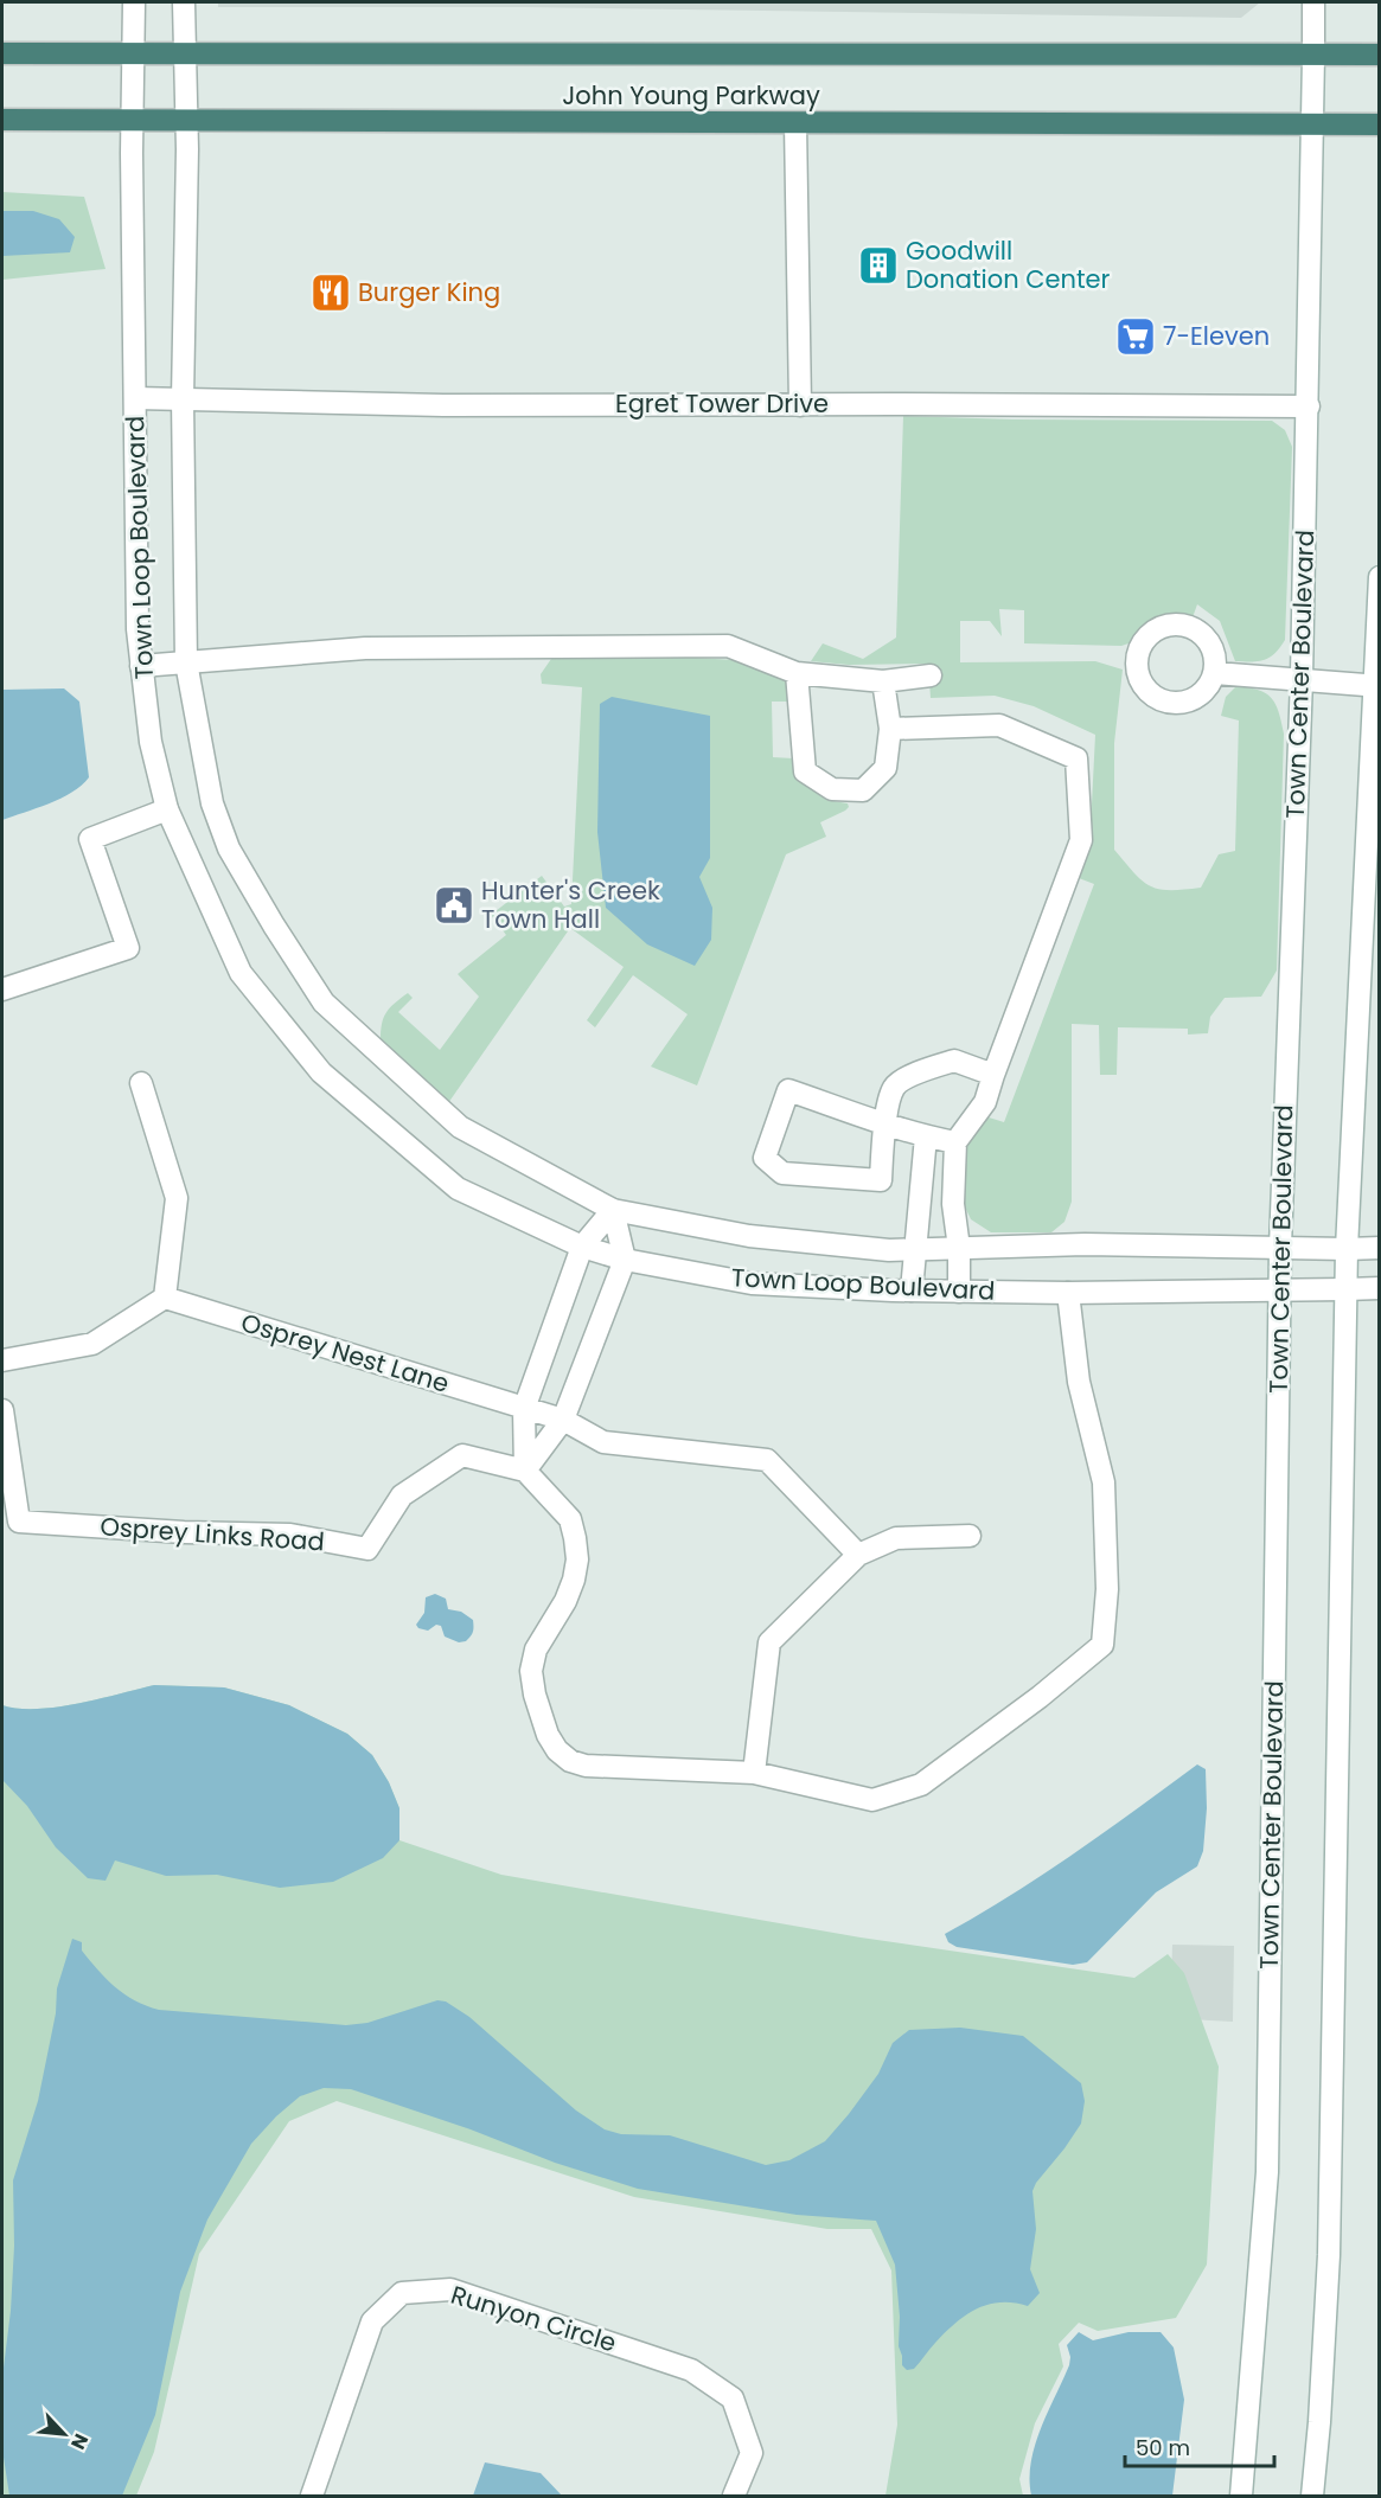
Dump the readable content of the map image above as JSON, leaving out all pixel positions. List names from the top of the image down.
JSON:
{
  "streets": {
    "highway": ["John Young Parkway"],
    "street": [
      "Egret Tower Drive",
      "Town Loop Boulevard",
      "Town Center Boulevard",
      "Osprey Nest Lane",
      "Osprey Links Road",
      "Runyon Circle"
    ]
  },
  "crossings": [
    ["John Young Parkway", "Town Loop Boulevard"],
    ["John Young Parkway", "Town Center Boulevard"],
    ["Egret Tower Drive", "Town Loop Boulevard"],
    ["Egret Tower Drive", "Town Center Boulevard"],
    ["Town Loop Boulevard", "Town Center Boulevard"]
  ],
  "places": {
    "building": ["Goodwill Donation Center"],
    "restaurant": ["Burger King"],
    "supermarket": ["7-Eleven"],
    "public building": ["Hunter's Creek Town Hall"]
  },
  "scale_bar": "50 m",
  "north": "bottom right"
}
